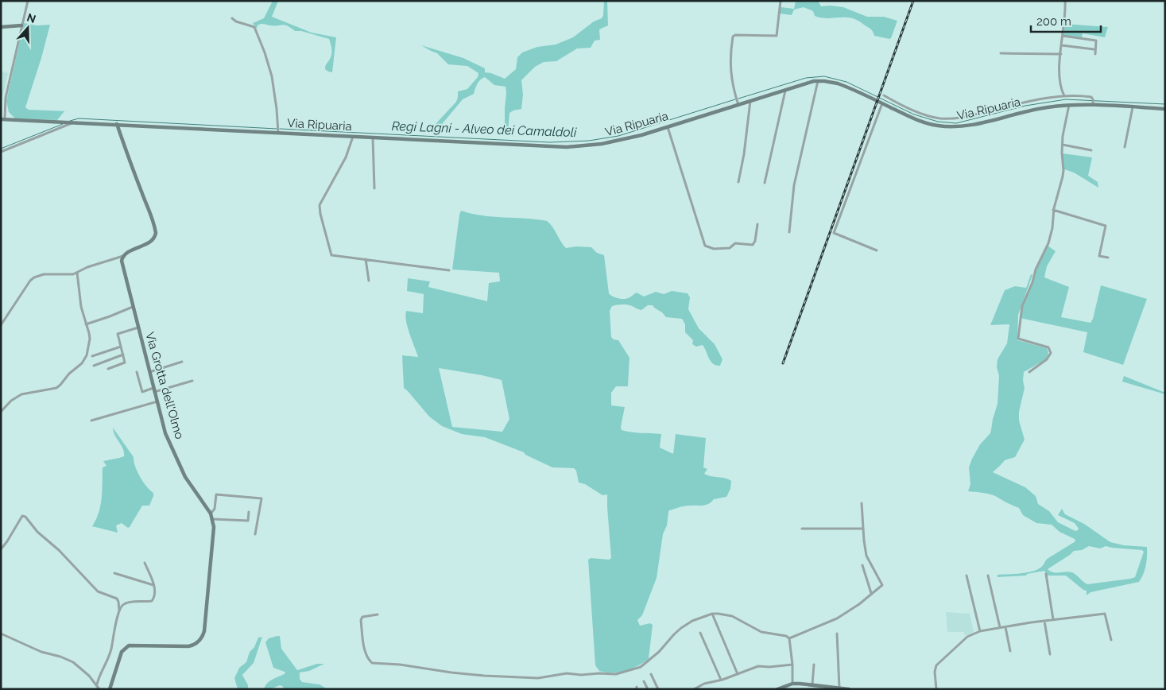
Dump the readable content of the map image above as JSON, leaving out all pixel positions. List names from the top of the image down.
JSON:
{
  "streets": {
    "street": ["Via Ripuaria", "Via Grotta dell'Olmo"]
  },
  "water": ["Regi Lagni - Alveo dei Camaldoli"],
  "scale_bar": "200 m",
  "north": "top"
}
